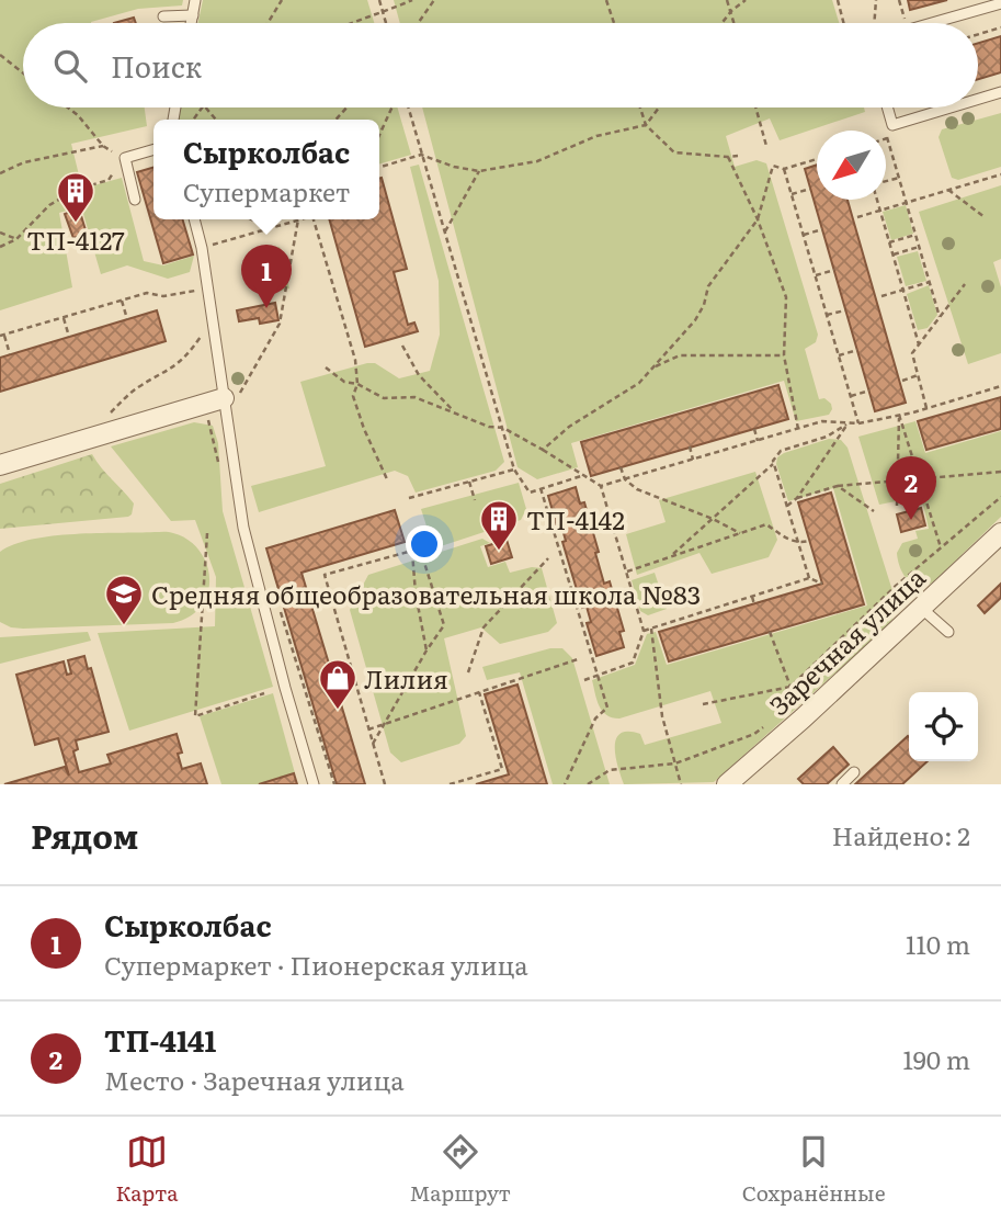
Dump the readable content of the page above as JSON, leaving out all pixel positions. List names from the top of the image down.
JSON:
{
  "streets": {
    "street": ["Заречная улица"]
  },
  "places": {
    "building": ["ТП-4127", "ТП-4142"],
    "school or university": ["Средняя общеобразовательная школа №83"],
    "shop": ["Лилия"]
  },
  "north": "bottom left",
  "page": {
    "search": "Поиск",
    "popup": ["Сырколбас", "Супермаркет"],
    "pins": ["1", "2"],
    "heading": ["Рядом", "Найдено: 2"],
    "list": [
      {
        "mark": "1",
        "name": "Сырколбас",
        "note": "Супермаркет · Пионерская улица",
        "value": "110 m"
      },
      {
        "mark": "2",
        "name": "ТП-4141",
        "note": "Место · Заречная улица",
        "value": "190 m"
      }
    ],
    "nav": ["Карта", "Маршрут", "Сохранённые"]
  }
}
